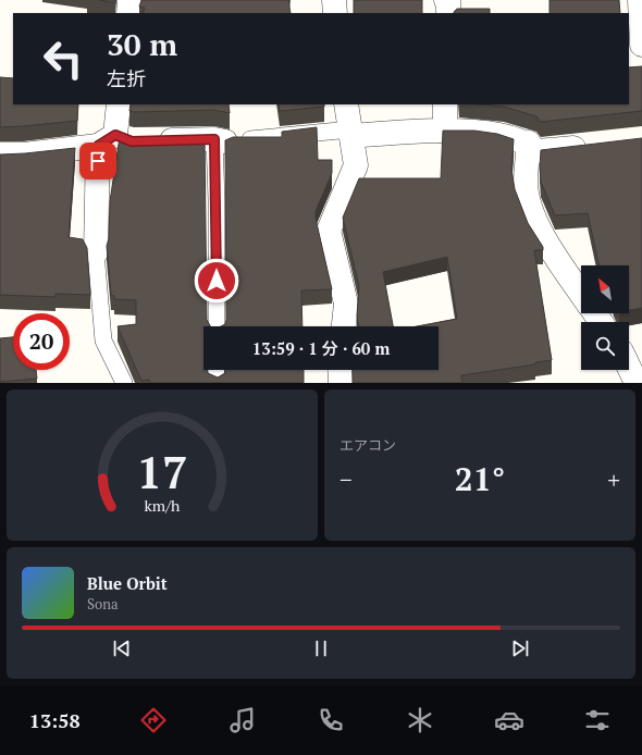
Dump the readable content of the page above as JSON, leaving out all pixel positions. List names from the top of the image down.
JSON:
{
  "north": "top left",
  "page": {
    "turn": ["30 m", "左折"],
    "limit": "20",
    "trip": "13:59 · 1 分 · 60 m",
    "tile": "エアコン",
    "heat": ["−", "21°", "+"],
    "song": ["Blue Orbit", "Sona"],
    "tabs": "13:58",
    "gauge": ["17", "km/h"]
  }
}
